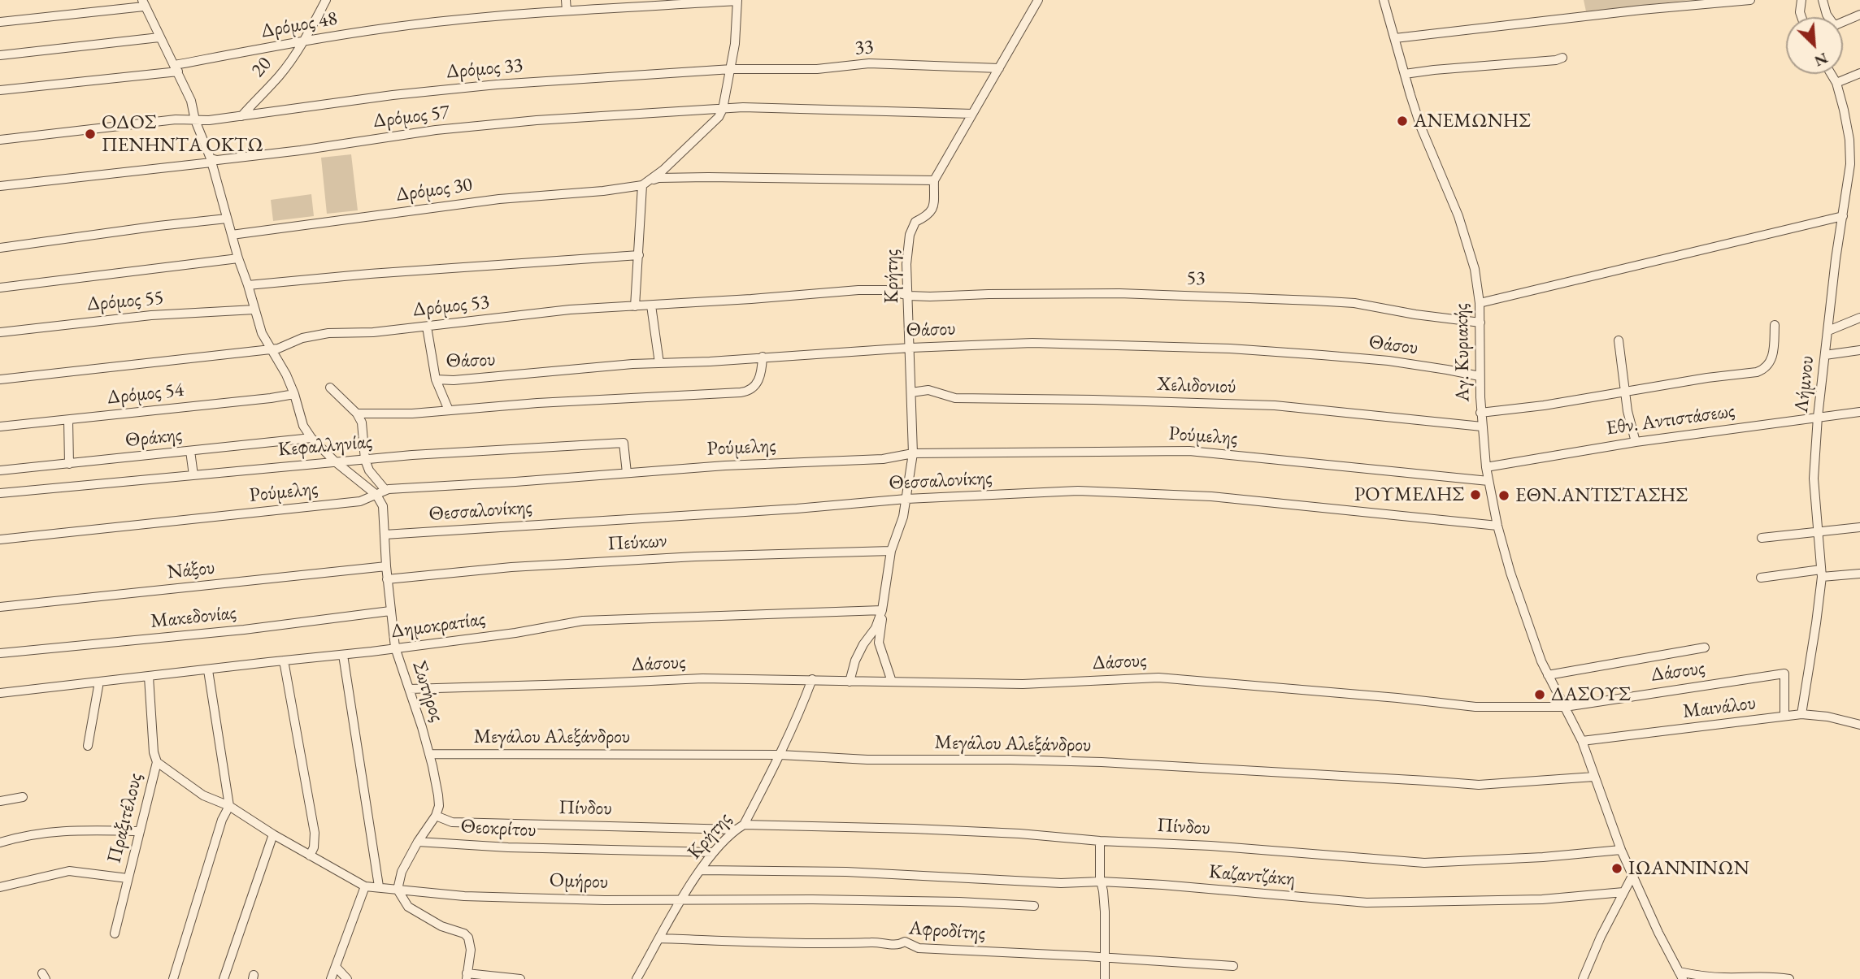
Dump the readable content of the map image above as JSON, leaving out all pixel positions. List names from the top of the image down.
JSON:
{
  "streets": {
    "street": [
      "Δρόμος 48",
      "33",
      "20",
      "Δρόμος 33",
      "Δρόμος 57",
      "Δρόμος 30",
      "Κρήτης",
      "53",
      "Δρόμος 55",
      "Δρόμος 53",
      "Θάσου",
      "Αγ. Κυριακής",
      "Λήμνου",
      "Χελιδονιού",
      "Δρόμος 54",
      "Εθν. Αντιστάσεως",
      "Ρούμελης",
      "Θράκης",
      "Κεφαλληνίας",
      "Θεσσαλονίκης",
      "Πεύκων",
      "Νάξου",
      "Μακεδονίας",
      "Δημοκρατίας",
      "Δάσους",
      "Σωτήρος",
      "Μαινάλου",
      "Μεγάλου Αλεξάνδρου",
      "Πίνδου",
      "Πραξιτέλους",
      "Θεοκρίτου",
      "Καζαντζάκη",
      "Ομήρου",
      "Αφροδίτης"
    ]
  },
  "crossings": [
    ["Δρόμος 48", "20"],
    ["33", "Δρόμος 33"],
    ["33", "Κρήτης"],
    ["20", "Δρόμος 33"],
    ["Δρόμος 57", "Κρήτης"],
    ["Δρόμος 30", "Κρήτης"],
    ["Κρήτης", "53"],
    ["Κρήτης", "Δρόμος 53"],
    ["Κρήτης", "Θάσου"],
    ["Κρήτης", "Χελιδονιού"],
    ["Κρήτης", "Ρούμελης"],
    ["Κρήτης", "Θεσσαλονίκης"],
    ["Κρήτης", "Πεύκων"],
    ["Κρήτης", "Δημοκρατίας"],
    ["Κρήτης", "Δάσους"],
    ["Κρήτης", "Μεγάλου Αλεξάνδρου"],
    ["Κρήτης", "Πίνδου"],
    ["Κρήτης", "Θεοκρίτου"],
    ["Κρήτης", "Καζαντζάκη"],
    ["Κρήτης", "Ομήρου"],
    ["Κρήτης", "Αφροδίτης"],
    ["53", "Δρόμος 53"],
    ["53", "Αγ. Κυριακής"],
    ["Δρόμος 53", "Θάσου"],
    ["Θάσου", "Αγ. Κυριακής"],
    ["Αγ. Κυριακής", "Χελιδονιού"],
    ["Αγ. Κυριακής", "Εθν. Αντιστάσεως"],
    ["Αγ. Κυριακής", "Ρούμελης"],
    ["Αγ. Κυριακής", "Θεσσαλονίκης"],
    ["Αγ. Κυριακής", "Δάσους"],
    ["Αγ. Κυριακής", "Μαινάλου"],
    ["Αγ. Κυριακής", "Μεγάλου Αλεξάνδρου"],
    ["Αγ. Κυριακής", "Πίνδου"],
    ["Λήμνου", "Εθν. Αντιστάσεως"],
    ["Λήμνου", "Μαινάλου"],
    ["Ρούμελης", "Κεφαλληνίας"],
    ["Ρούμελης", "Σωτήρος"],
    ["Θεσσαλονίκης", "Σωτήρος"],
    ["Πεύκων", "Σωτήρος"],
    ["Νάξου", "Σωτήρος"],
    ["Μακεδονίας", "Σωτήρος"],
    ["Δημοκρατίας", "Σωτήρος"],
    ["Δημοκρατίας", "Πραξιτέλους"],
    ["Δάσους", "Σωτήρος"],
    ["Δάσους", "Μαινάλου"],
    ["Σωτήρος", "Μεγάλου Αλεξάνδρου"],
    ["Σωτήρος", "Πίνδου"],
    ["Πραξιτέλους", "Ομήρου"]
  ],
  "places": [
    "ΑΝΕΜΩΝΗΣ",
    "ΟΔΟΣ ΠΕΝΗΝΤΑ ΟΚΤΩ",
    "ΡΟΥΜΕΛΗΣ",
    "ΕΘΝ.ΑΝΤΙΣΤΑΣΗΣ",
    "ΔΑΣΟΥΣ",
    "ΙΩΑΝΝΙΝΩΝ"
  ],
  "north": "bottom right"
}
